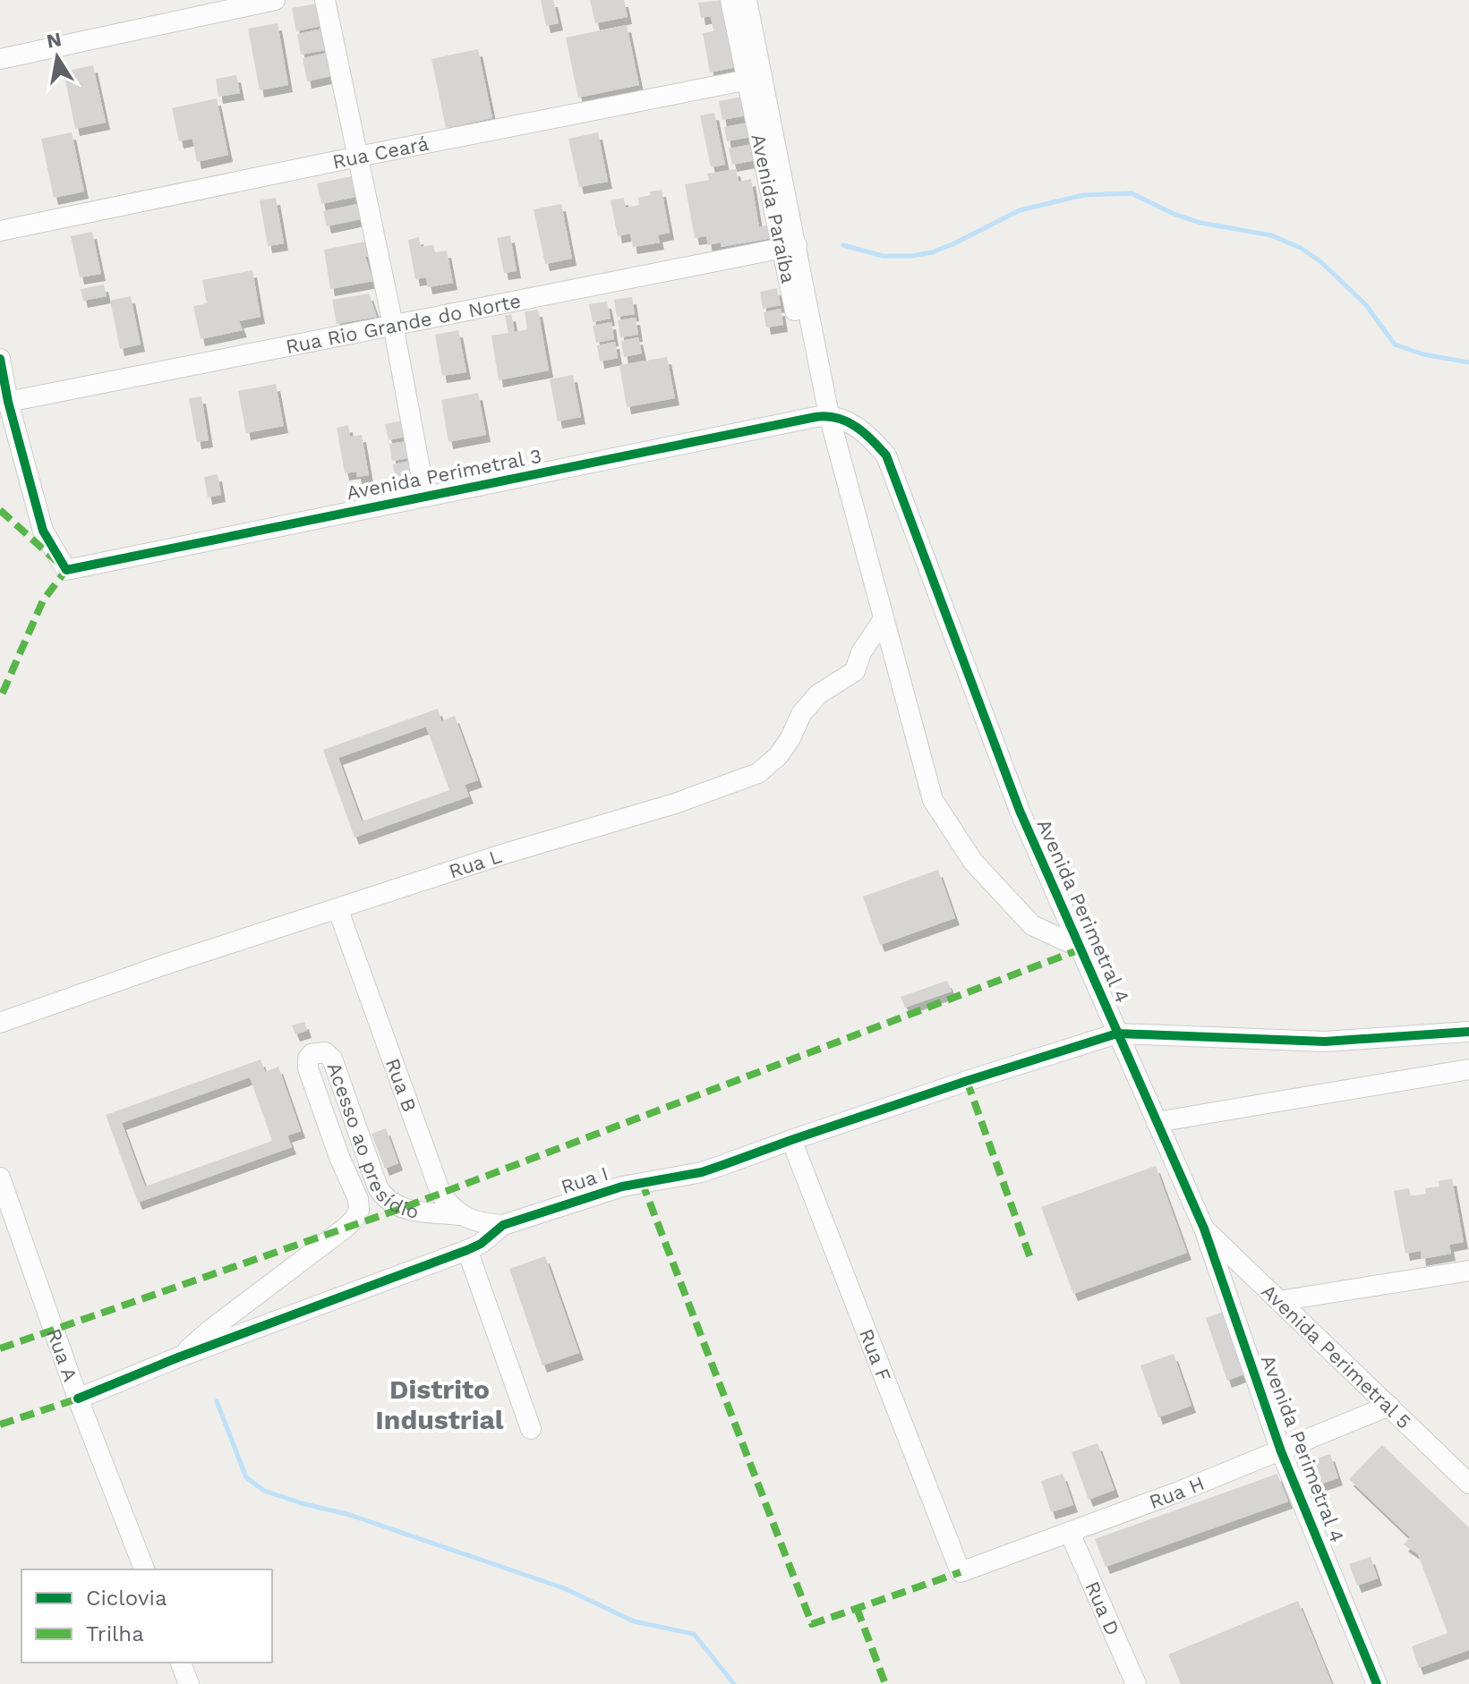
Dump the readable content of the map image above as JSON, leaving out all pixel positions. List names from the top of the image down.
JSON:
{
  "streets": {
    "street": [
      "Rua Ceará",
      "Avenida Paraíba",
      "Rua Rio Grande do Norte",
      "Avenida Perimetral 3",
      "Rua L",
      "Avenida Perimetral 4",
      "Rua B",
      "Acesso ao presídio",
      "Rua I",
      "Rua A",
      "Rua F",
      "Avenida Perimetral 5",
      "Rua H",
      "Rua D"
    ]
  },
  "crossings": [
    ["Rua Ceará", "Avenida Paraíba"],
    ["Avenida Paraíba", "Rua Rio Grande do Norte"],
    ["Avenida Paraíba", "Avenida Perimetral 3"],
    ["Avenida Paraíba", "Rua L"],
    ["Avenida Paraíba", "Avenida Perimetral 4"],
    ["Rua Rio Grande do Norte", "Avenida Perimetral 3"],
    ["Avenida Perimetral 3", "Avenida Perimetral 4"],
    ["Rua L", "Rua B"],
    ["Avenida Perimetral 4", "Rua I"],
    ["Avenida Perimetral 4", "Avenida Perimetral 5"],
    ["Avenida Perimetral 4", "Rua H"],
    ["Rua B", "Acesso ao presídio"],
    ["Acesso ao presídio", "Rua I"],
    ["Rua I", "Rua A"],
    ["Rua I", "Rua F"],
    ["Rua F", "Rua H"],
    ["Avenida Perimetral 5", "Rua H"],
    ["Rua H", "Rua D"]
  ],
  "districts": ["Distrito Industrial"],
  "legend": ["Ciclovia", "Trilha"],
  "north": "top"
}
